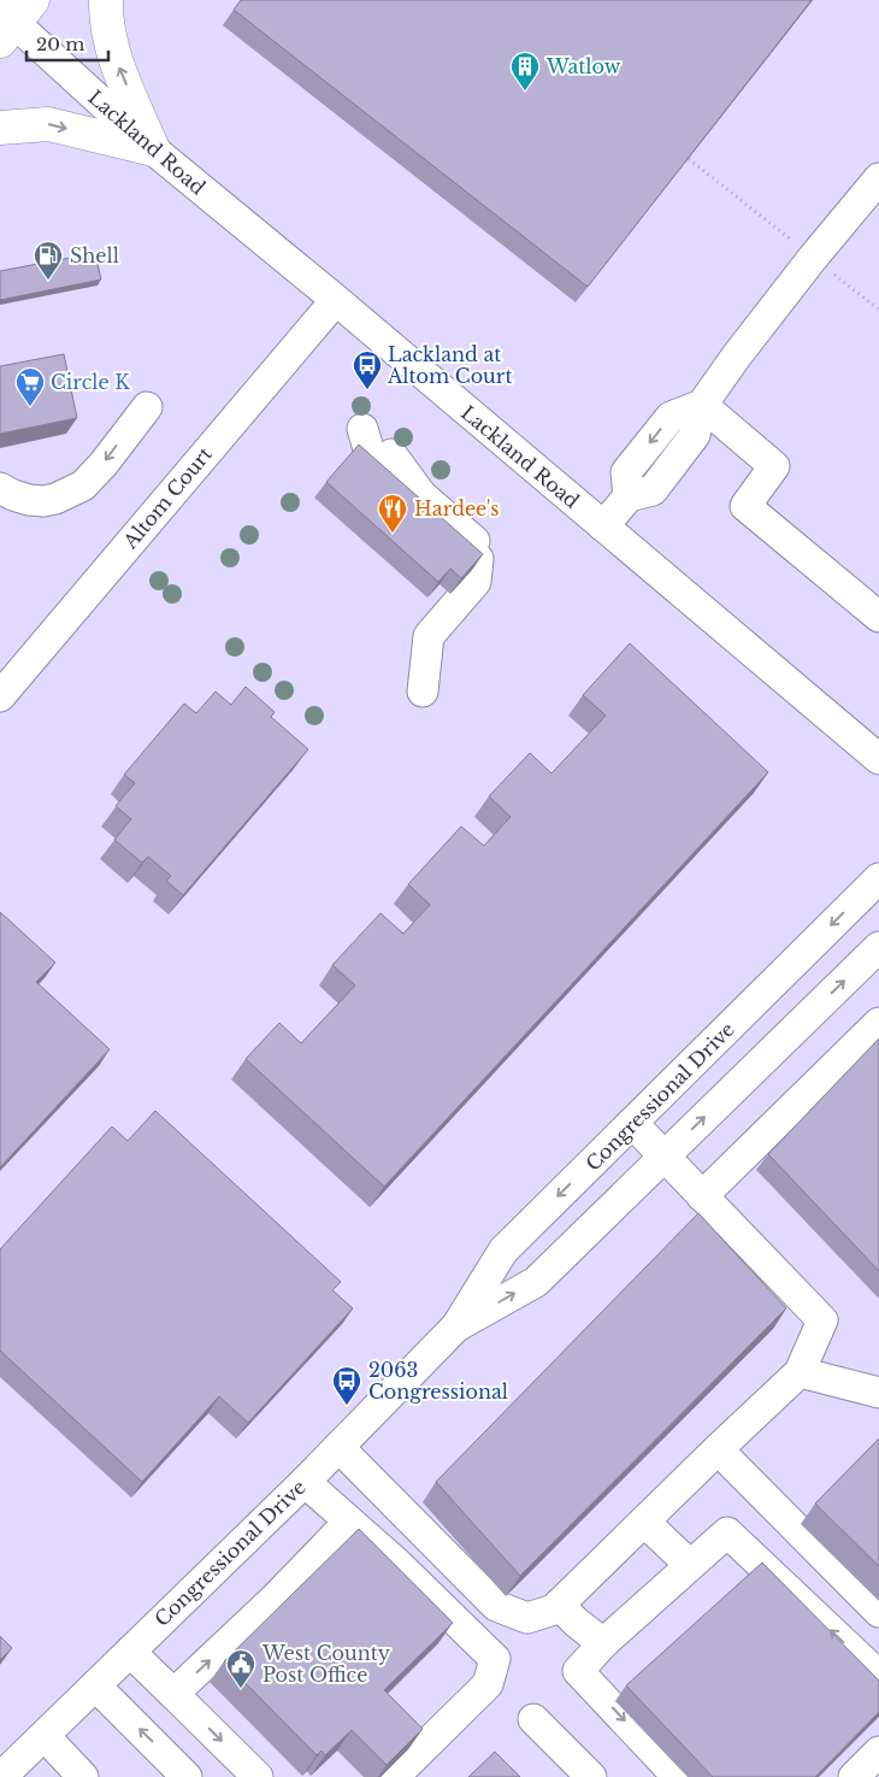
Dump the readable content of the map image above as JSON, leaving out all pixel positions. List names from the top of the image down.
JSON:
{
  "streets": {
    "street": ["Lackland Road", "Altom Court", "Congressional Drive"]
  },
  "crossings": [
    ["Lackland Road", "Altom Court"]
  ],
  "places": {
    "building": ["Watlow"],
    "fuel station": ["Shell"],
    "bus stop": ["Lackland at Altom Court", "2063 Congressional"],
    "supermarket": ["Circle K"],
    "restaurant": ["Hardee's"],
    "public building": ["West County Post Office"]
  },
  "scale_bar": "20 m"
}
